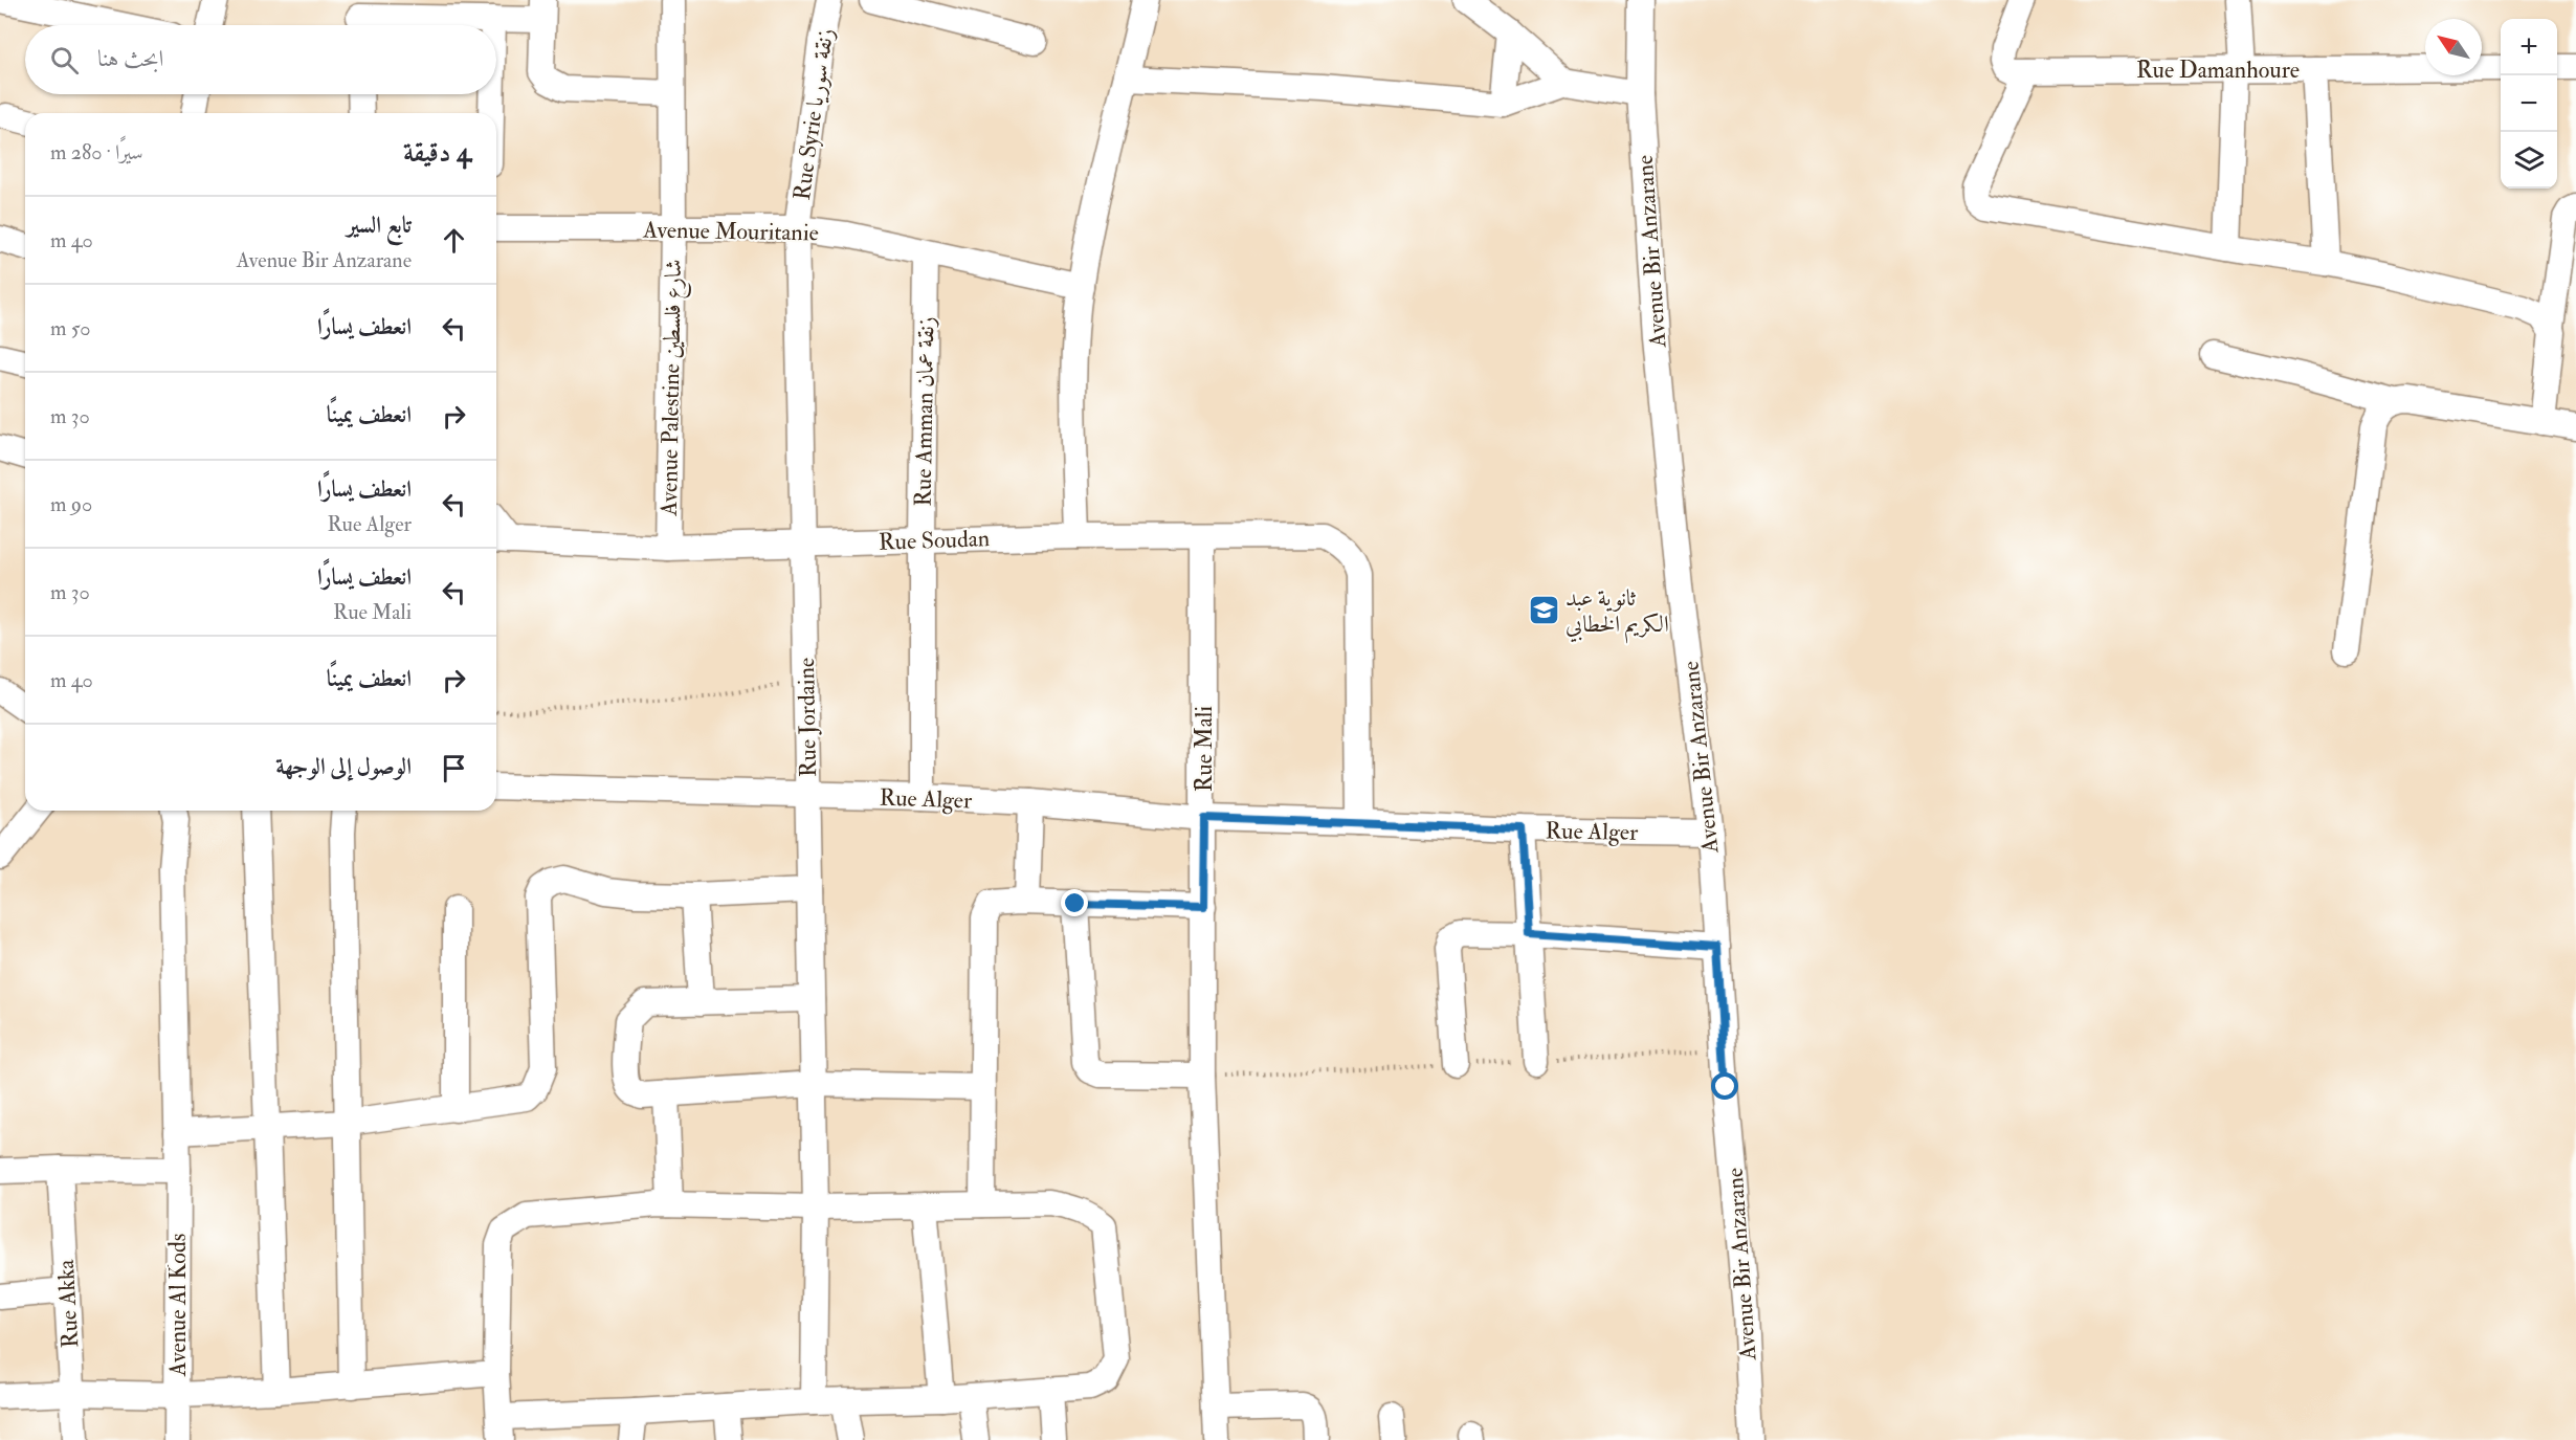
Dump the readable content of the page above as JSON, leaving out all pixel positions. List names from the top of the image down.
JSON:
{
  "streets": {
    "street": [
      "Rue Damanhoure",
      "Rue Syrie زنقة سوريا",
      "Avenue Mouritanie",
      "Avenue Bir Anzarane",
      "Avenue Palestine شارع فلسطين",
      "Rue Amman زنقة عمان",
      "Rue Soudan",
      "Rue Jordaine",
      "Rue Mali",
      "Rue Alger",
      "Rue Akka",
      "Avenue Al Kods"
    ]
  },
  "crossings": [
    ["Rue Syrie زنقة سوريا", "Avenue Mouritanie"],
    ["Rue Syrie زنقة سوريا", "Rue Jordaine"],
    ["Avenue Mouritanie", "Avenue Palestine شارع فلسطين"],
    ["Avenue Mouritanie", "Rue Amman زنقة عمان"],
    ["Avenue Mouritanie", "Rue Jordaine"],
    ["Avenue Bir Anzarane", "Rue Alger"],
    ["Avenue Palestine شارع فلسطين", "Rue Soudan"],
    ["Rue Amman زنقة عمان", "Rue Soudan"],
    ["Rue Amman زنقة عمان", "Rue Alger"],
    ["Rue Soudan", "Rue Jordaine"],
    ["Rue Soudan", "Rue Mali"],
    ["Rue Soudan", "Rue Alger"],
    ["Rue Jordaine", "Rue Alger"],
    ["Rue Mali", "Rue Alger"]
  ],
  "places": {
    "school or university": ["ثانوية عبد الكريم الخطابي"]
  },
  "north": "top left",
  "page": {
    "map_buttons": ["+", "−"],
    "search": "ابحث هنا",
    "heading": ["4 دقيقة", "سيرًا · 280 m"],
    "list": [
      ["تابع السير", "Avenue Bir Anzarane", "40 m"],
      ["انعطف يسارًا", "50 m"],
      ["انعطف يمينًا", "30 m"],
      ["انعطف يسارًا", "Rue Alger", "90 m"],
      ["انعطف يسارًا", "Rue Mali", "30 m"],
      ["انعطف يمينًا", "40 m"],
      "الوصول إلى الوجهة"
    ]
  }
}
